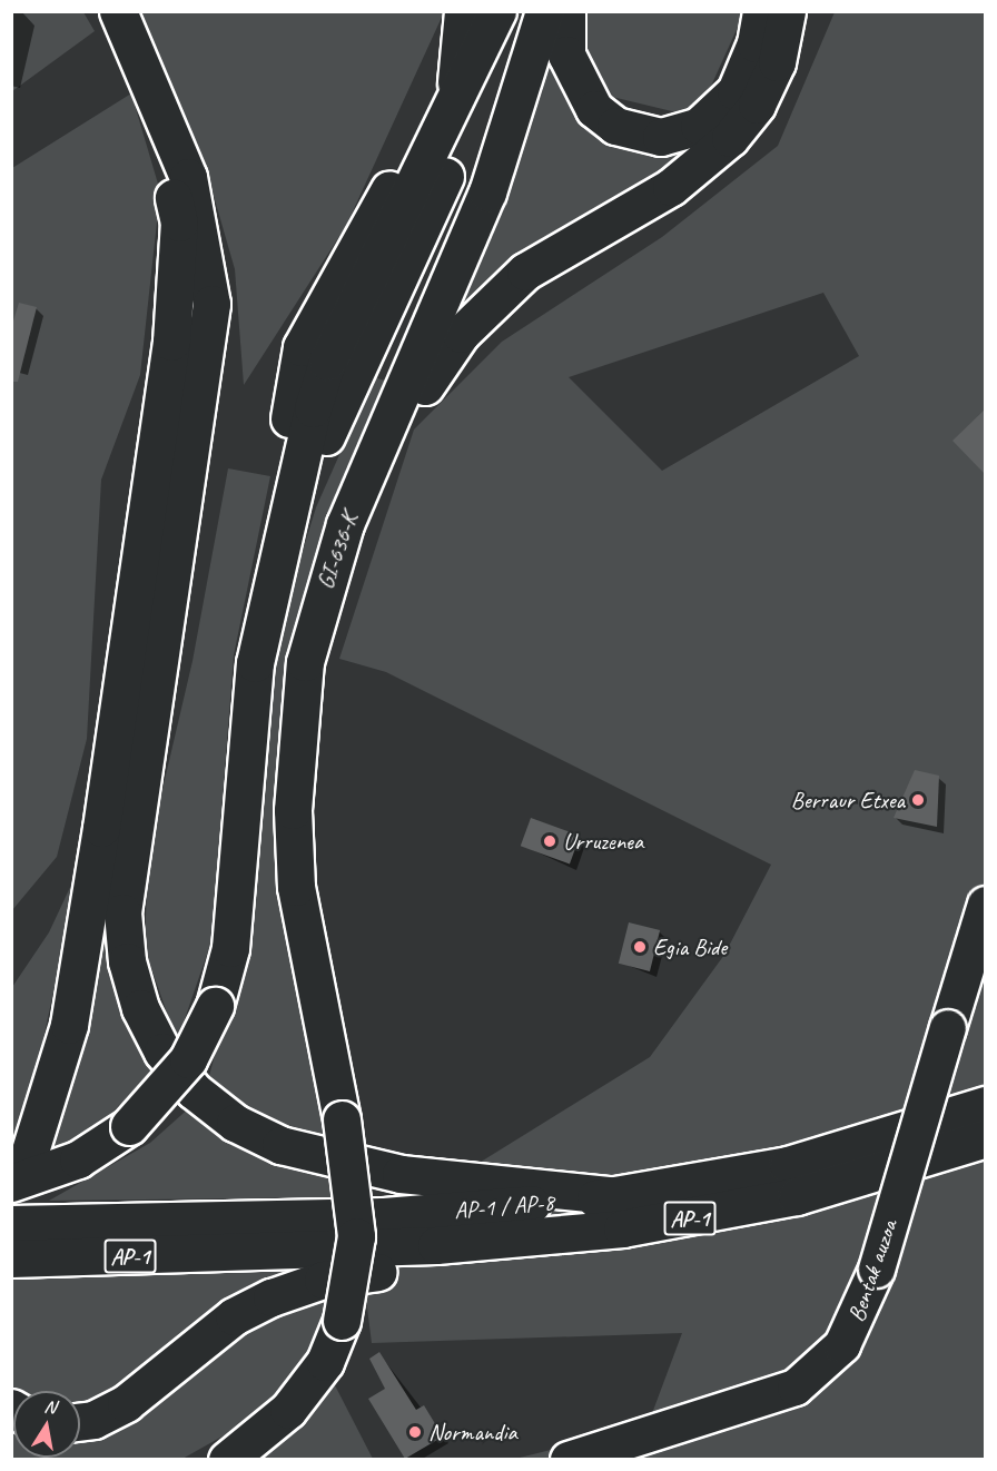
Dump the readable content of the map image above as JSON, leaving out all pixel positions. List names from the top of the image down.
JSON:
{
  "streets": {
    "highway": ["GI-636-K", "AP-1 / AP-8", "AP-1"],
    "main road": ["Bentak auzoa"]
  },
  "places": [
    "Berraur Etxea",
    "Urruzenea",
    "Egia Bide",
    "Normandia"
  ],
  "north": "top"
}
